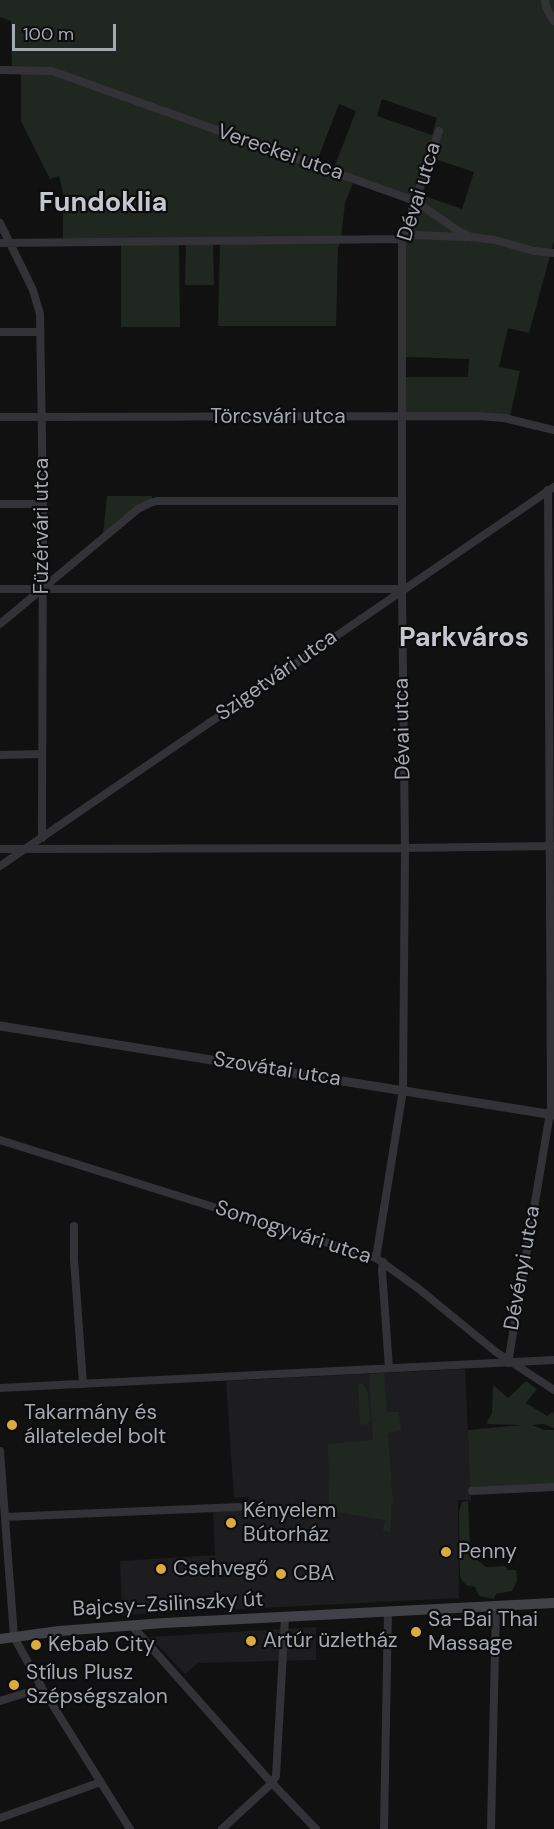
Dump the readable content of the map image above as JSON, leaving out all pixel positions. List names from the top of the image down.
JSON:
{
  "streets": {
    "main road": ["Bajcsy-Zsilinszky út"],
    "street": [
      "Vereckei utca",
      "Dévai utca",
      "Törcsvári utca",
      "Füzérvári utca",
      "Szigetvári utca",
      "Szovátai utca",
      "Somogyvári utca",
      "Dévényi utca"
    ]
  },
  "crossings": [
    ["Vereckei utca", "Dévai utca"],
    ["Dévai utca", "Törcsvári utca"],
    ["Dévai utca", "Szigetvári utca"],
    ["Dévai utca", "Szovátai utca"],
    ["Dévai utca", "Somogyvári utca"],
    ["Törcsvári utca", "Füzérvári utca"],
    ["Füzérvári utca", "Szigetvári utca"],
    ["Szigetvári utca", "Dévényi utca"],
    ["Szovátai utca", "Dévényi utca"],
    ["Somogyvári utca", "Dévényi utca"]
  ],
  "districts": ["Fundoklia", "Parkváros"],
  "places": [
    "Takarmány és állateledel bolt",
    "Kényelem Bútorház",
    "Penny",
    "Csehvegő",
    "CBA",
    "Sa-Bai Thai Massage",
    "Artúr üzletház",
    "Kebab City",
    "Stílus Plusz Szépségszalon"
  ],
  "scale_bar": "100 m"
}
